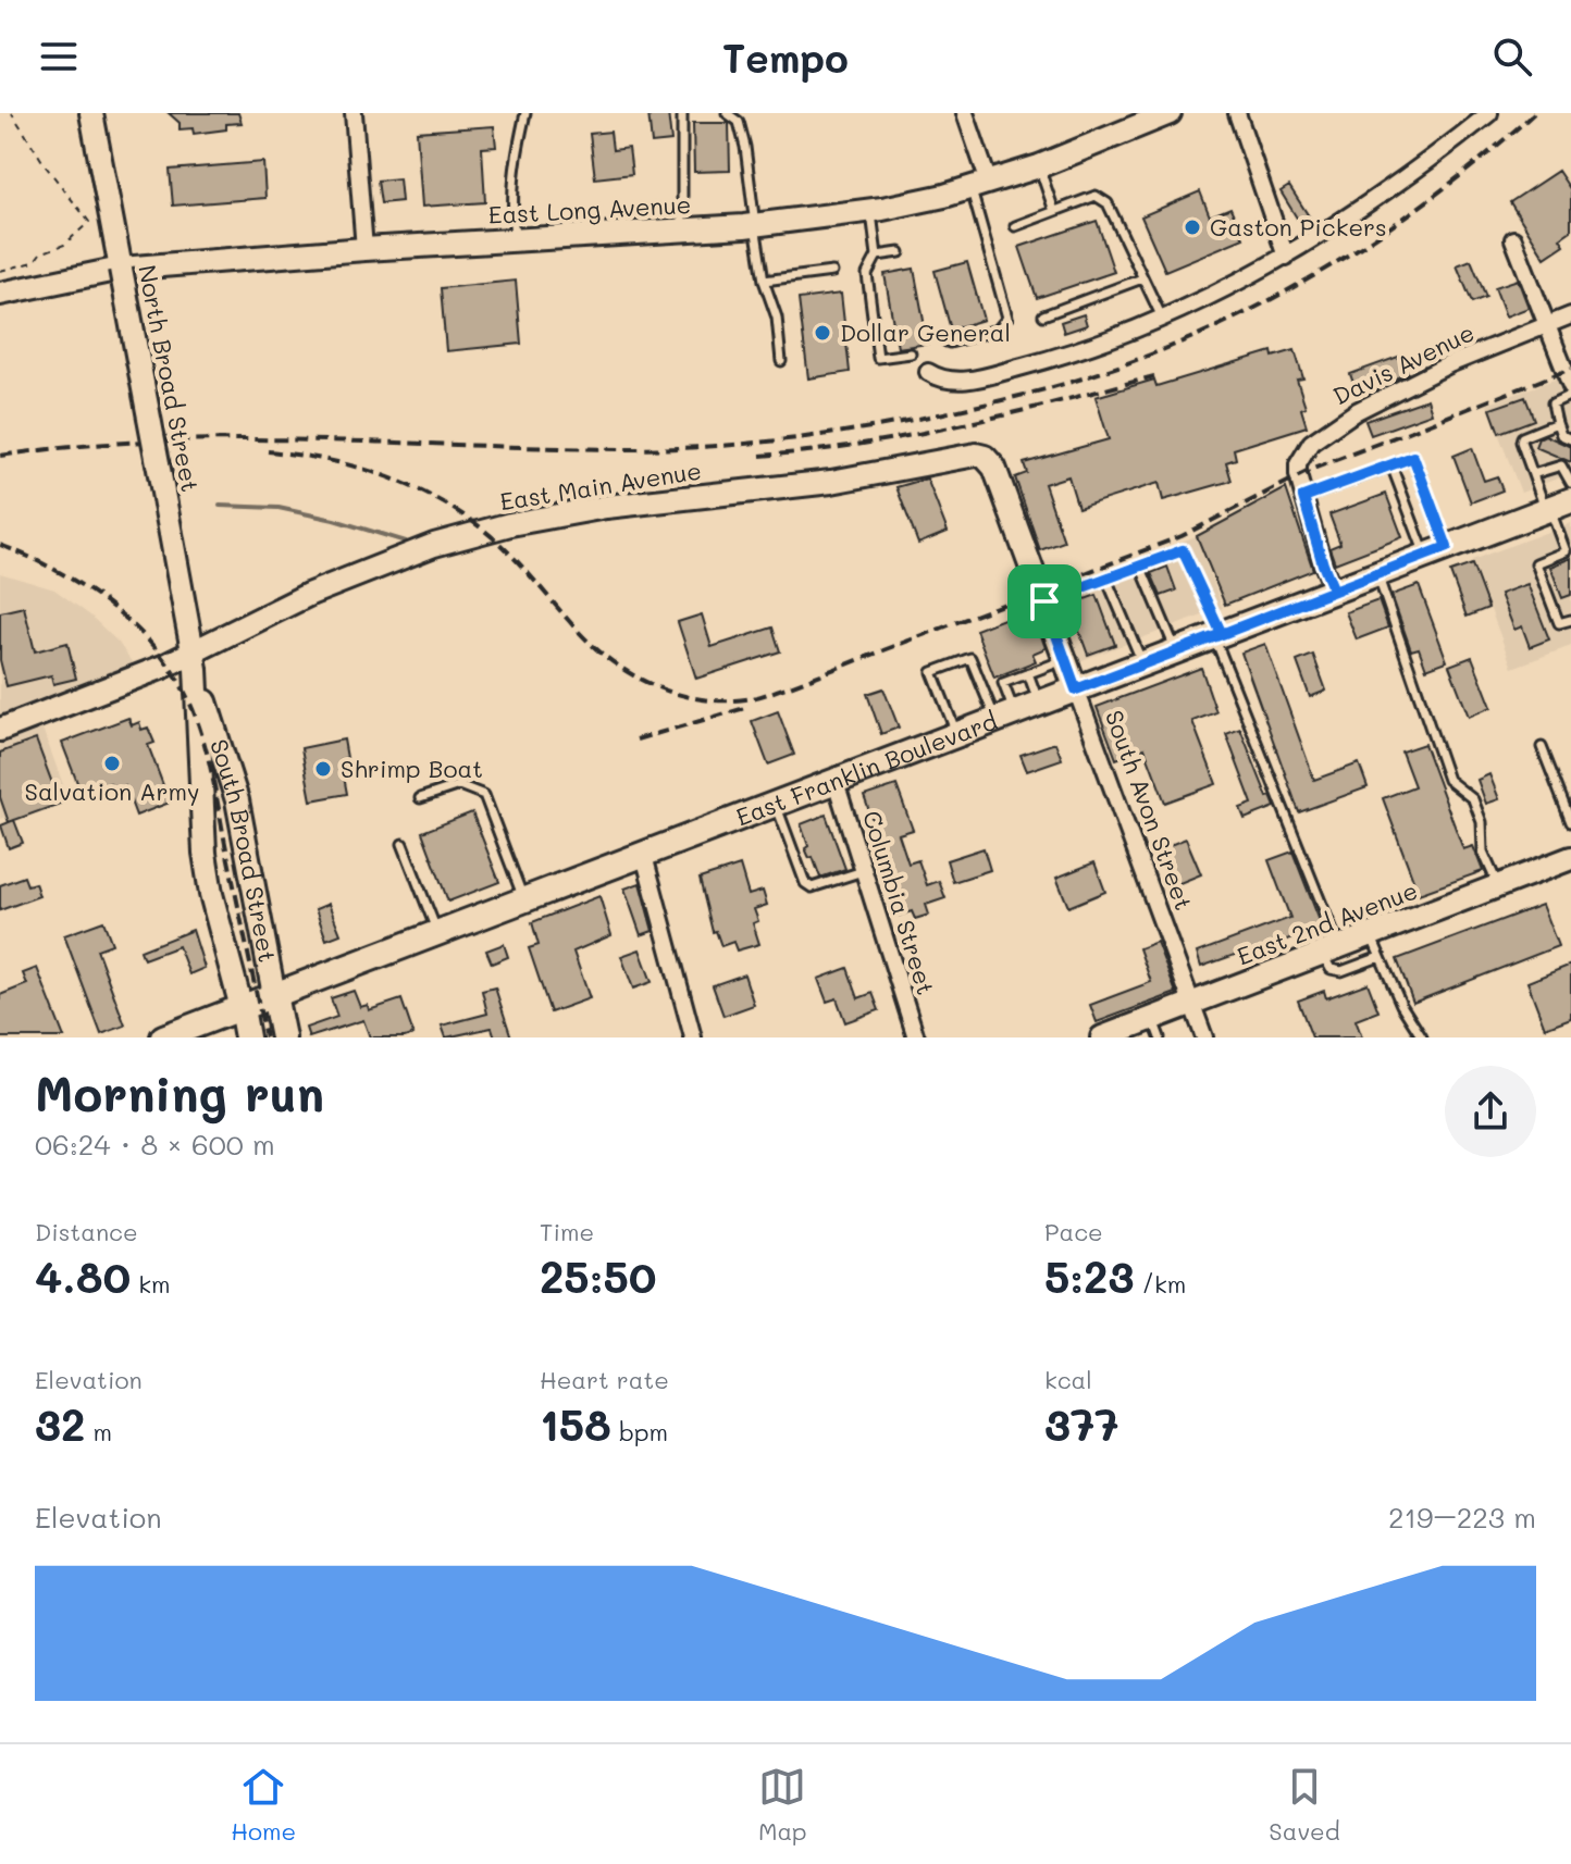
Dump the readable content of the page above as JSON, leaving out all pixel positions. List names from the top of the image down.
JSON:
{
  "streets": {
    "main road": [
      "East Long Avenue",
      "North Broad Street",
      "East Main Avenue",
      "East Franklin Boulevard",
      "South Avon Street",
      "South Broad Street",
      "East 2nd Avenue"
    ],
    "street": ["Davis Avenue", "Columbia Street"]
  },
  "crossings": [
    ["East Long Avenue", "North Broad Street"],
    ["Davis Avenue", "East Franklin Boulevard"],
    ["North Broad Street", "East Main Avenue"],
    ["North Broad Street", "South Broad Street"],
    ["East Main Avenue", "South Avon Street"],
    ["East Main Avenue", "South Broad Street"],
    ["East Franklin Boulevard", "South Avon Street"],
    ["East Franklin Boulevard", "South Broad Street"],
    ["East Franklin Boulevard", "Columbia Street"],
    ["South Avon Street", "East 2nd Avenue"]
  ],
  "places": [
    "Gaston Pickers",
    "Dollar General",
    "Salvation Army",
    "Shrimp Boat"
  ],
  "page": {
    "header": "Tempo",
    "heading": ["Morning run", "06:24 · 8 × 600 m"],
    "stats": [
      ["Distance", "4.80 km"],
      ["Time", "25:50"],
      ["Pace", "5:23 /km"],
      ["Elevation", "32 m"],
      ["Heart rate", "158 bpm"],
      ["kcal", "377"]
    ],
    "chart": ["Elevation", "219–223 m"],
    "tabs": ["Home", "Map", "Saved"]
  }
}
